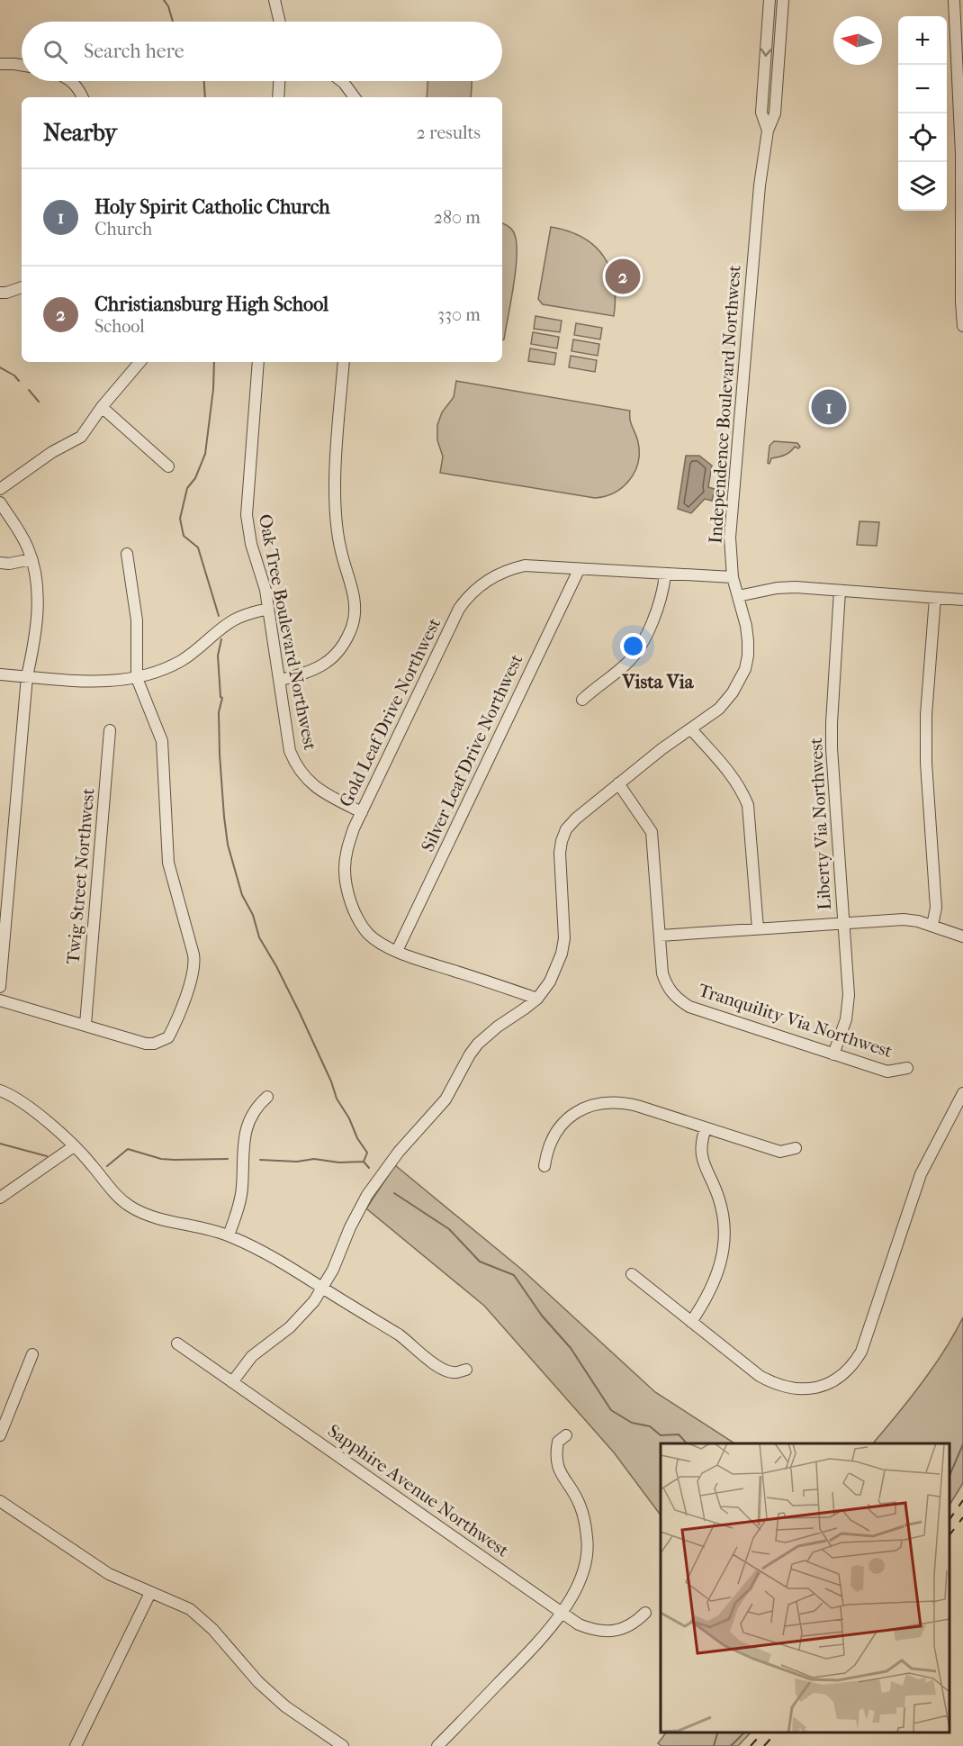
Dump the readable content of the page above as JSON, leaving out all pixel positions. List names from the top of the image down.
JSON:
{
  "streets": {
    "street": [
      "Independence Boulevard Northwest",
      "Oak Tree Boulevard Northwest",
      "Gold Leaf Drive Northwest",
      "Silver Leaf Drive Northwest",
      "Liberty Via Northwest",
      "Twig Street Northwest",
      "Tranquility Via Northwest",
      "Sapphire Avenue Northwest"
    ]
  },
  "crossings": [
    ["Independence Boulevard Northwest", "Gold Leaf Drive Northwest"],
    ["Independence Boulevard Northwest", "Tranquility Via Northwest"],
    ["Independence Boulevard Northwest", "Sapphire Avenue Northwest"],
    ["Oak Tree Boulevard Northwest", "Gold Leaf Drive Northwest"],
    ["Gold Leaf Drive Northwest", "Silver Leaf Drive Northwest"],
    ["Liberty Via Northwest", "Tranquility Via Northwest"]
  ],
  "districts": ["Vista Via"],
  "north": "left",
  "page": {
    "map_buttons": ["+", "−"],
    "search": "Search here",
    "heading": ["Nearby", "2 results"],
    "list": [
      {
        "mark": "1",
        "name": "Holy Spirit Catholic Church",
        "note": "Church",
        "value": "280 m"
      },
      {
        "mark": "2",
        "name": "Christiansburg High School",
        "note": "School",
        "value": "330 m"
      }
    ],
    "pins": ["2", "1"]
  }
}
